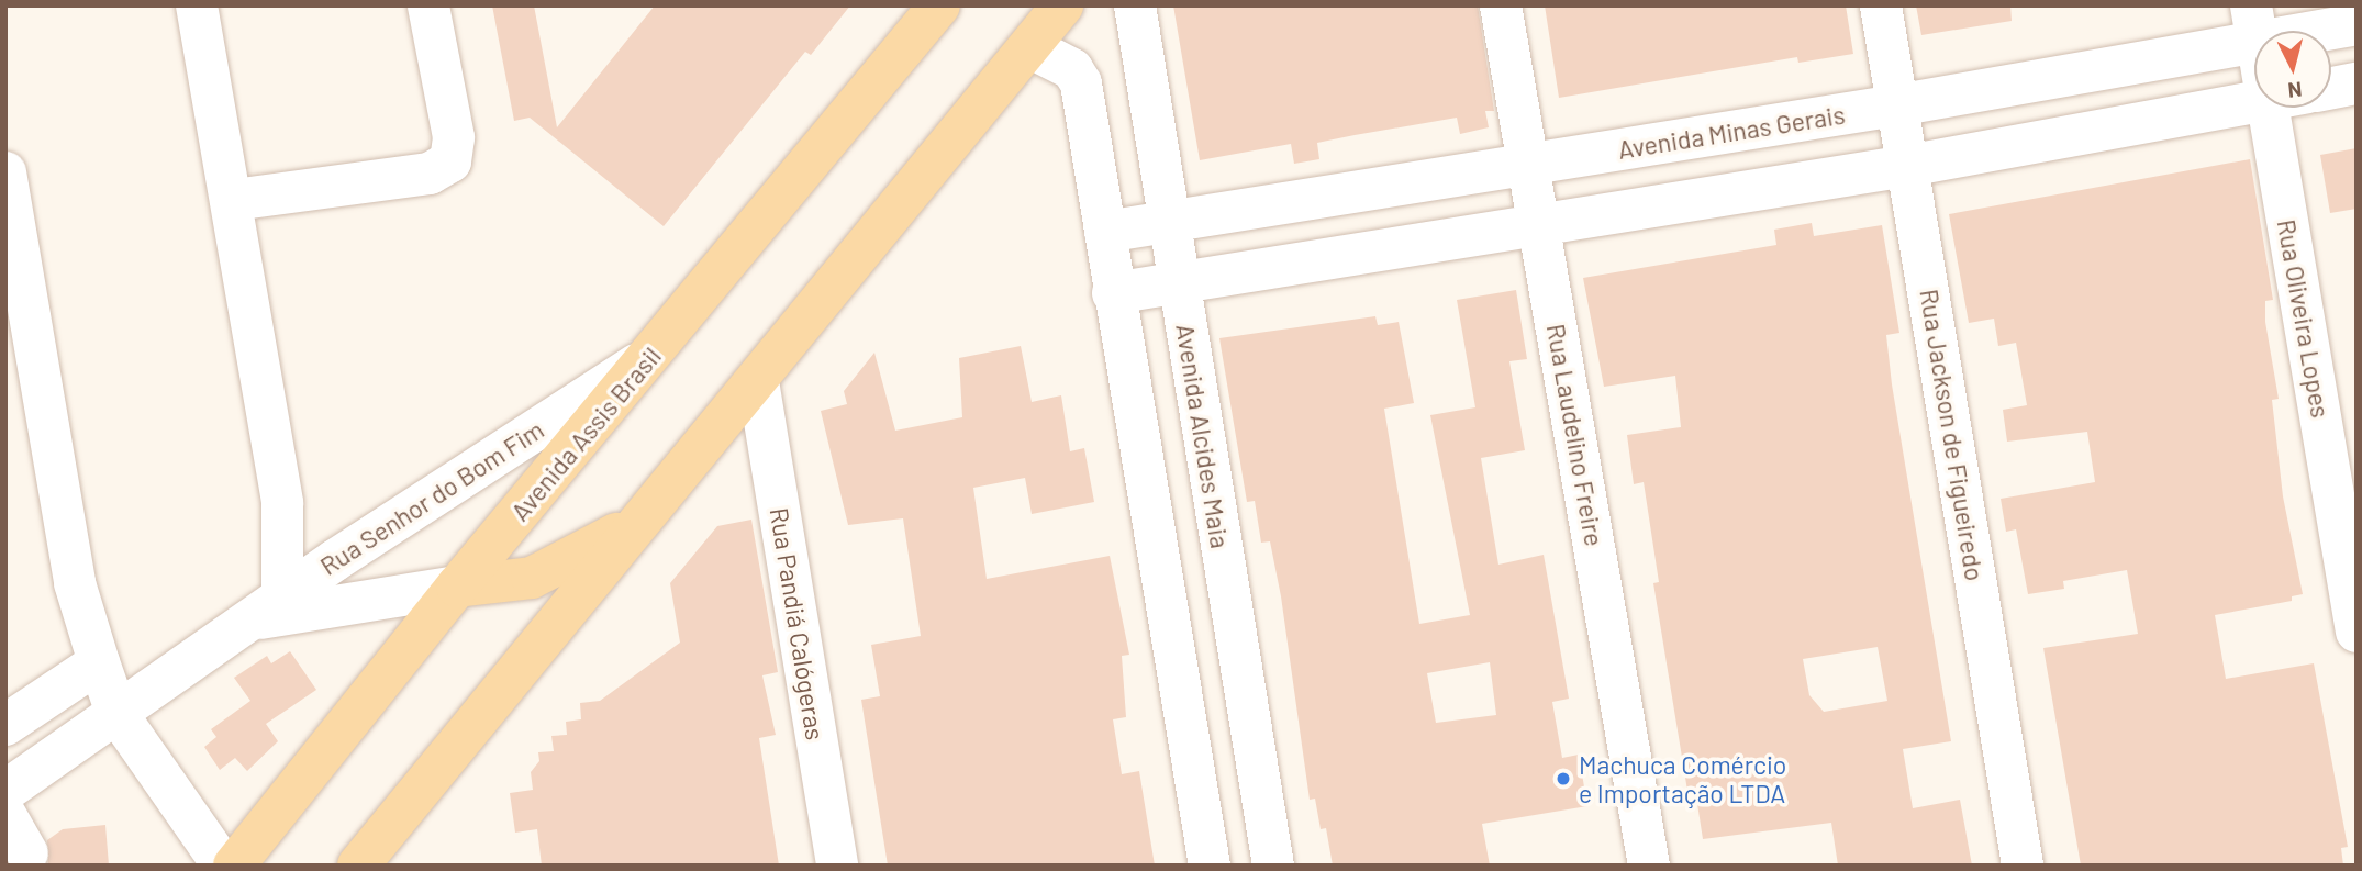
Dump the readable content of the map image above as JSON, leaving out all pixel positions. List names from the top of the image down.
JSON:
{
  "streets": {
    "main road": ["Avenida Assis Brasil"],
    "street": [
      "Avenida Minas Gerais",
      "Rua Oliveira Lopes",
      "Rua Laudelino Freire",
      "Rua Jackson de Figueiredo",
      "Avenida Alcides Maia",
      "Rua Senhor do Bom Fim",
      "Rua Pandiá Calógeras"
    ]
  },
  "crossings": [
    ["Avenida Minas Gerais", "Rua Laudelino Freire"],
    ["Avenida Minas Gerais", "Rua Jackson de Figueiredo"],
    ["Avenida Minas Gerais", "Avenida Alcides Maia"],
    ["Avenida Assis Brasil", "Rua Senhor do Bom Fim"]
  ],
  "places": ["Machuca Comércio e Importação LTDA"],
  "north": "bottom"
}
